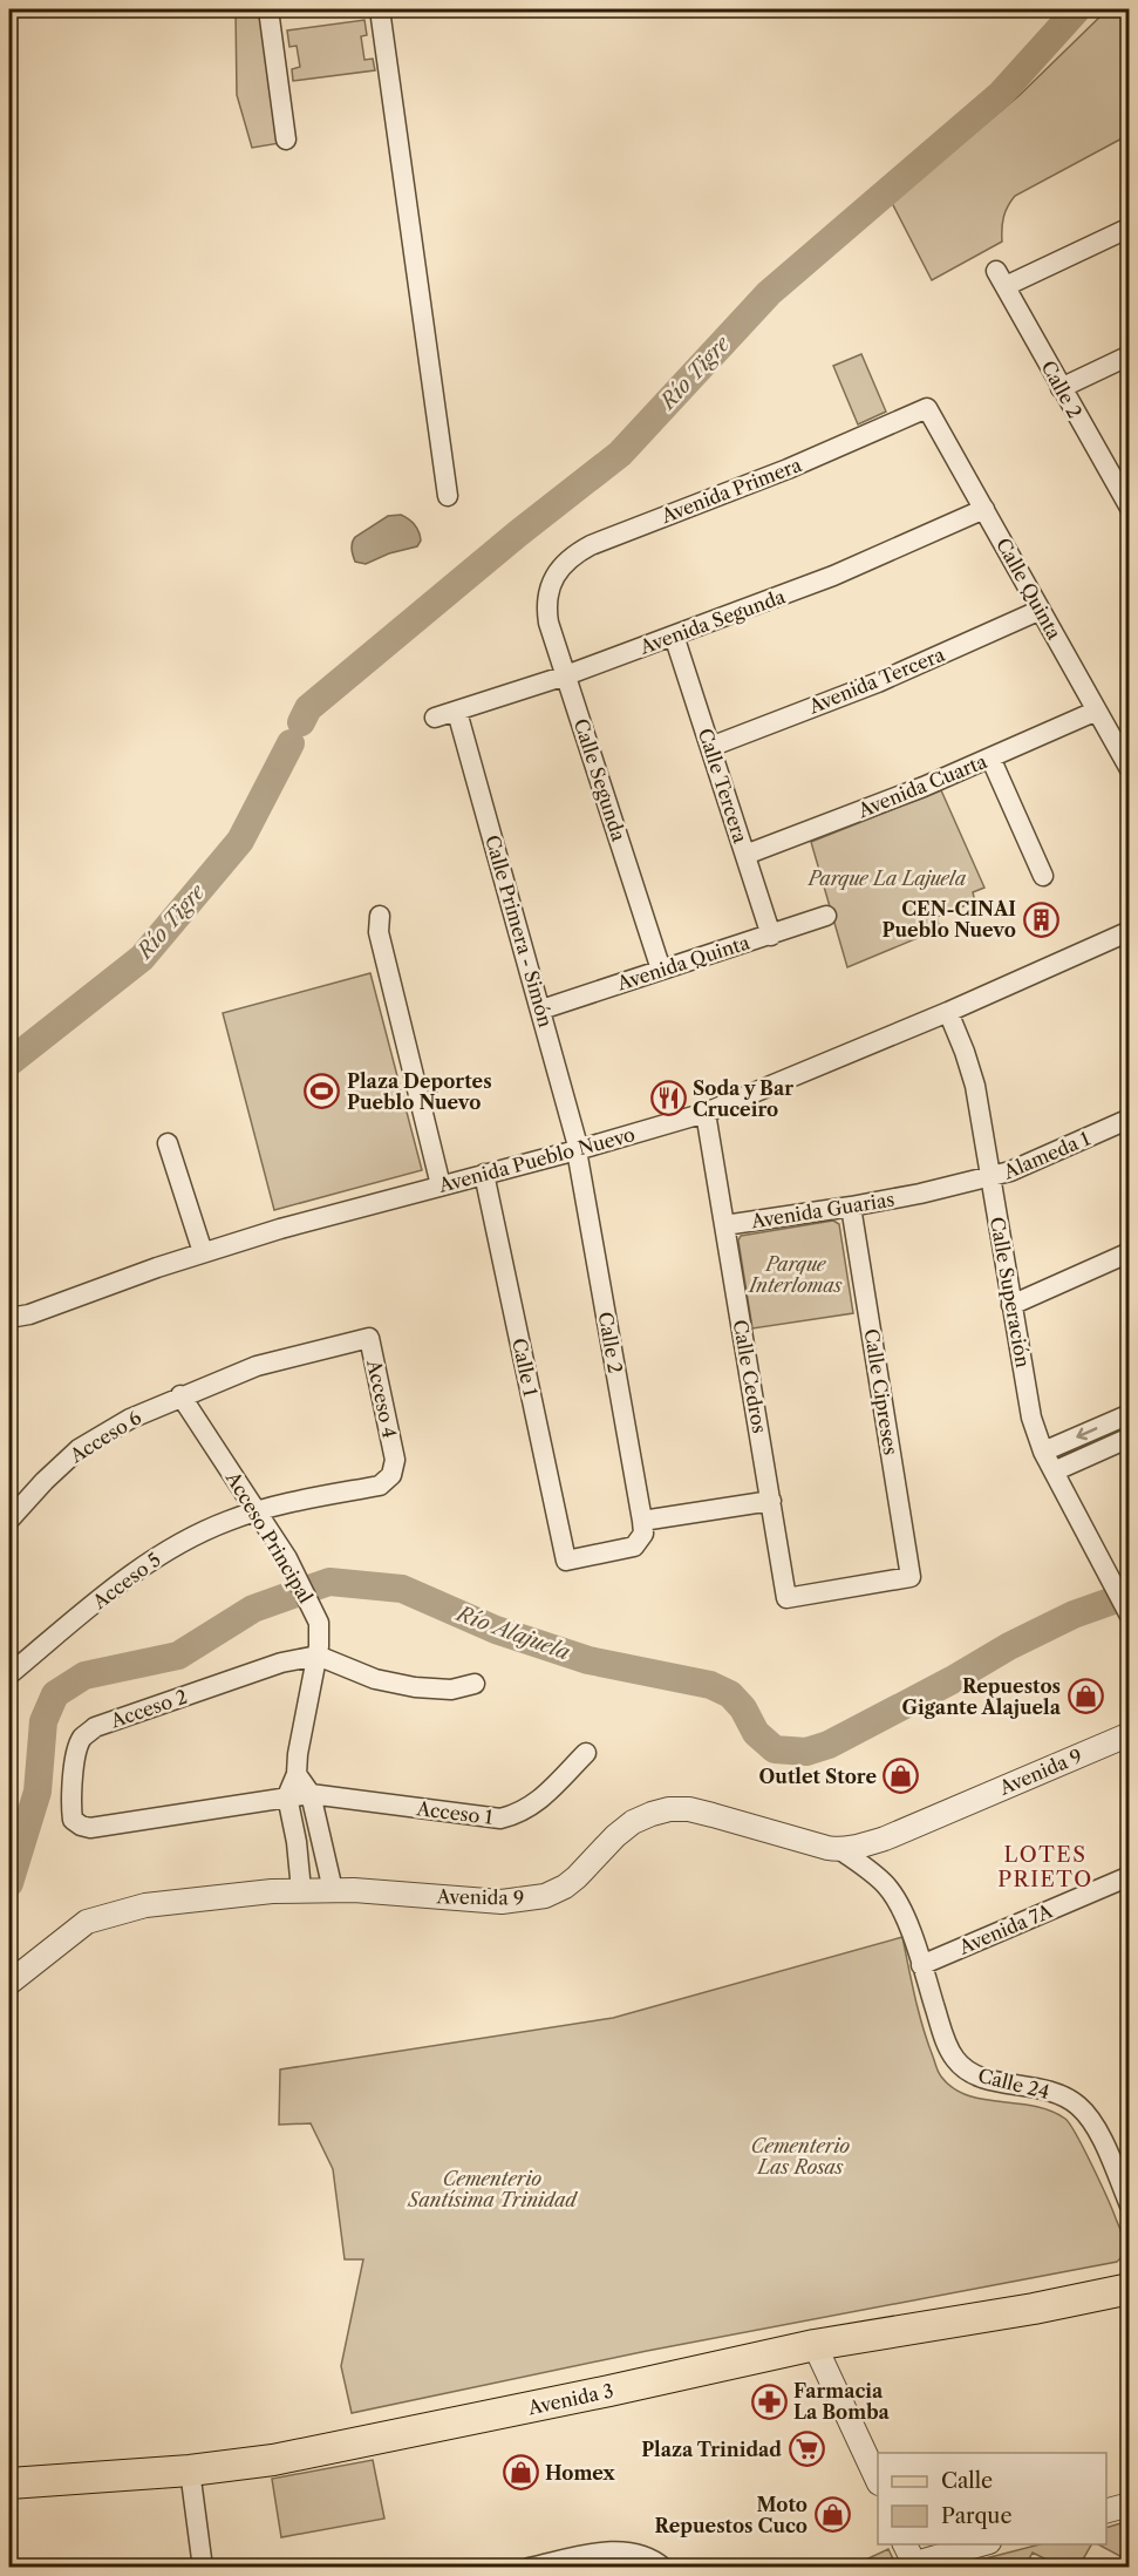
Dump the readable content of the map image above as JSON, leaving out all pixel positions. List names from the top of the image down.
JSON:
{
  "streets": {
    "main road": ["Avenida 3"],
    "street": [
      "Calle 2",
      "Avenida Primera",
      "Calle Quinta",
      "Avenida Segunda",
      "Avenida Tercera",
      "Calle Segunda",
      "Calle Tercera",
      "Avenida Cuarta",
      "Calle Primera - Simón",
      "Avenida Quinta",
      "Alameda 1",
      "Avenida Pueblo Nuevo",
      "Avenida Guarias",
      "Calle Superación",
      "Calle 1",
      "Calle Cedros",
      "Calle Cipreses",
      "Acceso 4",
      "Acceso 6",
      "Acceso Principal",
      "Acceso 5",
      "Acceso 2",
      "Avenida 9",
      "Acceso 1",
      "Avenida 7A",
      "Calle 24"
    ]
  },
  "crossings": [
    ["Calle 2", "Calle Primera - Simón"],
    ["Calle 2", "Avenida Pueblo Nuevo"],
    ["Calle 2", "Calle 1"],
    ["Avenida Primera", "Calle Quinta"],
    ["Avenida Primera", "Calle Segunda"],
    ["Calle Quinta", "Avenida Segunda"],
    ["Calle Quinta", "Avenida Tercera"],
    ["Calle Quinta", "Avenida Cuarta"],
    ["Avenida Segunda", "Calle Segunda"],
    ["Avenida Segunda", "Calle Tercera"],
    ["Avenida Segunda", "Calle Primera - Simón"],
    ["Avenida Tercera", "Calle Tercera"],
    ["Calle Segunda", "Avenida Quinta"],
    ["Calle Tercera", "Avenida Cuarta"],
    ["Calle Tercera", "Avenida Quinta"],
    ["Calle Primera - Simón", "Avenida Quinta"],
    ["Calle Primera - Simón", "Avenida Pueblo Nuevo"],
    ["Alameda 1", "Avenida Guarias"],
    ["Alameda 1", "Calle Superación"],
    ["Avenida Pueblo Nuevo", "Calle Superación"],
    ["Avenida Pueblo Nuevo", "Calle 1"],
    ["Avenida Pueblo Nuevo", "Calle Cedros"],
    ["Avenida Guarias", "Calle Cedros"],
    ["Avenida Guarias", "Calle Cipreses"],
    ["Calle Cedros", "Calle Cipreses"],
    ["Acceso 4", "Acceso 6"],
    ["Acceso 4", "Acceso Principal"],
    ["Acceso 4", "Acceso 5"],
    ["Acceso 6", "Acceso Principal"],
    ["Acceso Principal", "Acceso 5"],
    ["Acceso Principal", "Acceso 2"],
    ["Acceso Principal", "Avenida 9"],
    ["Acceso Principal", "Acceso 1"],
    ["Acceso 2", "Acceso 1"],
    ["Avenida 9", "Calle 24"],
    ["Avenida 7A", "Calle 24"]
  ],
  "districts": ["LOTES PRIETO"],
  "water": ["Río Tigre", "Río Alajuela"],
  "parks": [
    "Parque La Lajuela",
    "Parque Interlomas",
    "Cementerio Las Rosas",
    "Cementerio Santísima Trinidad"
  ],
  "places": {
    "building": ["CEN-CINAI Pueblo Nuevo"],
    "sports": ["Plaza Deportes Pueblo Nuevo"],
    "restaurant": ["Soda y Bar Cruceiro"],
    "shop": [
      "Repuestos Gigante Alajuela",
      "Outlet Store",
      "Homex",
      "Moto Repuestos Cuco"
    ],
    "pharmacy": ["Farmacia La Bomba"],
    "supermarket": ["Plaza Trinidad"]
  },
  "legend": ["Calle", "Parque"]
}
